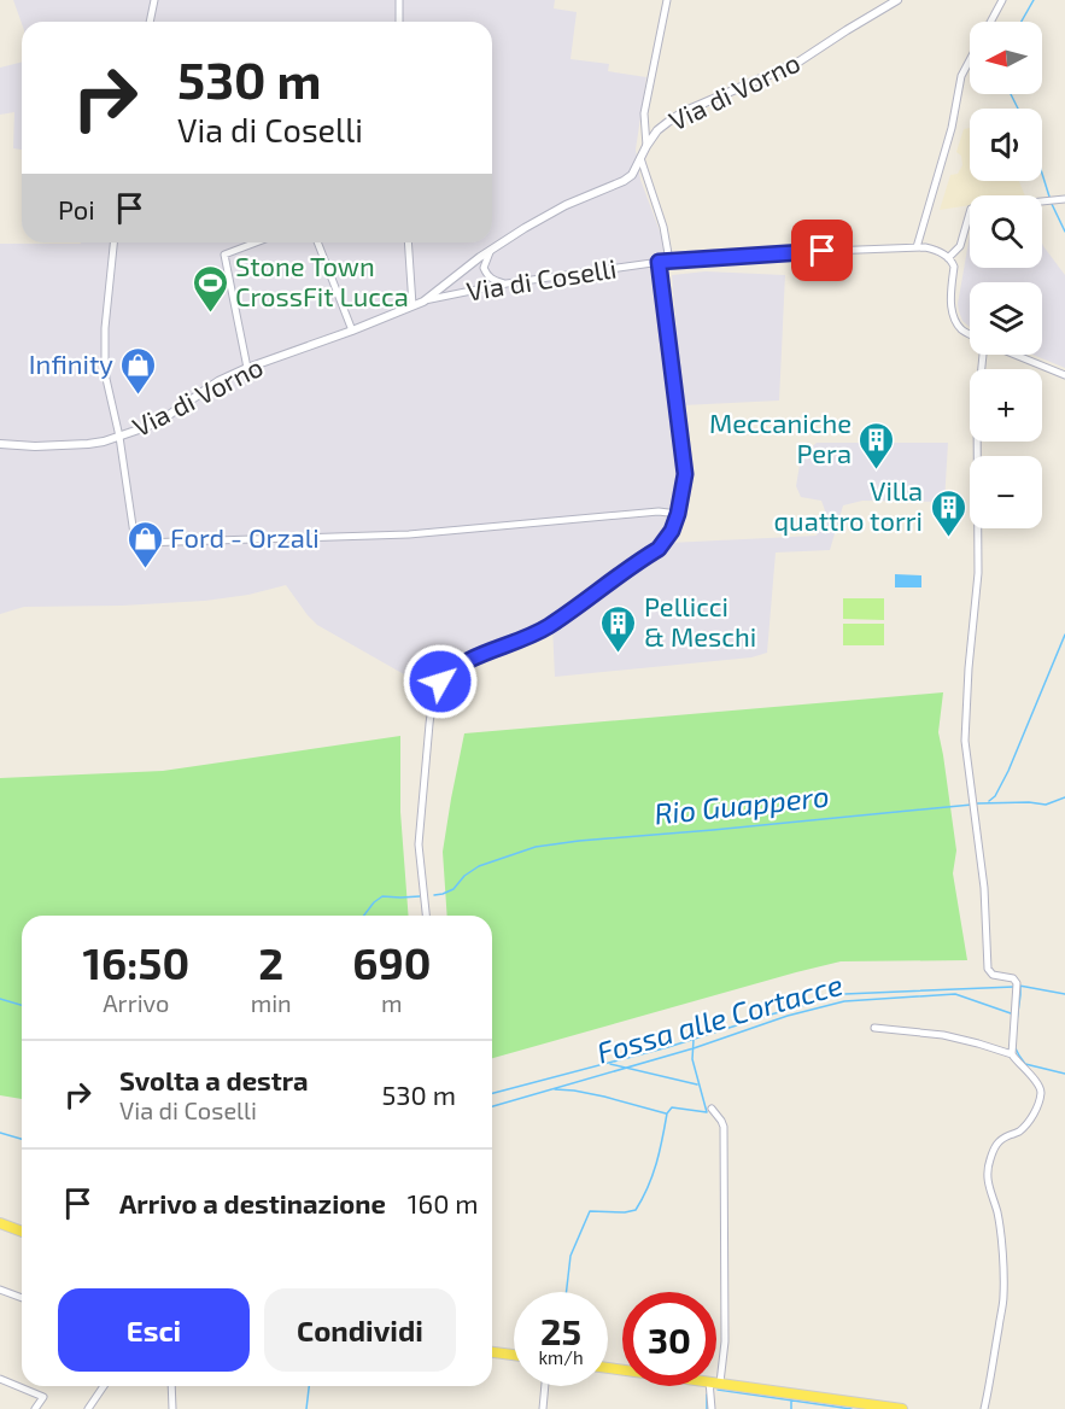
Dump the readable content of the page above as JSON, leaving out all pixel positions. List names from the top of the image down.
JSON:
{
  "streets": {
    "street": ["Via di Vorno", "Via di Coselli"]
  },
  "crossings": [
    ["Via di Vorno", "Via di Coselli"]
  ],
  "water": ["Rio Guappero", "Fossa alle Cortacce"],
  "places": {
    "sports": ["Stone Town CrossFit Lucca"],
    "shop": ["Infinity", "Ford - Orzali"],
    "building": ["Meccaniche Pera", "Villa quattro torri", "Pellicci & Meschi"]
  },
  "north": "left",
  "page": {
    "map_buttons": ["+", "−"],
    "turn": ["530 m", "Via di Coselli"],
    "then": "Poi",
    "eta": [
      "16:50",
      "Arrivo",
      "2",
      "min",
      "690",
      "m"
    ],
    "list": [
      {
        "name": "Svolta a destra",
        "note": "Via di Coselli",
        "value": "530 m"
      },
      {
        "name": "Arrivo a destinazione",
        "value": "160 m"
      }
    ],
    "buttons": ["Esci", "Condividi"],
    "speed": "25 km/h",
    "limit": "30"
  }
}
